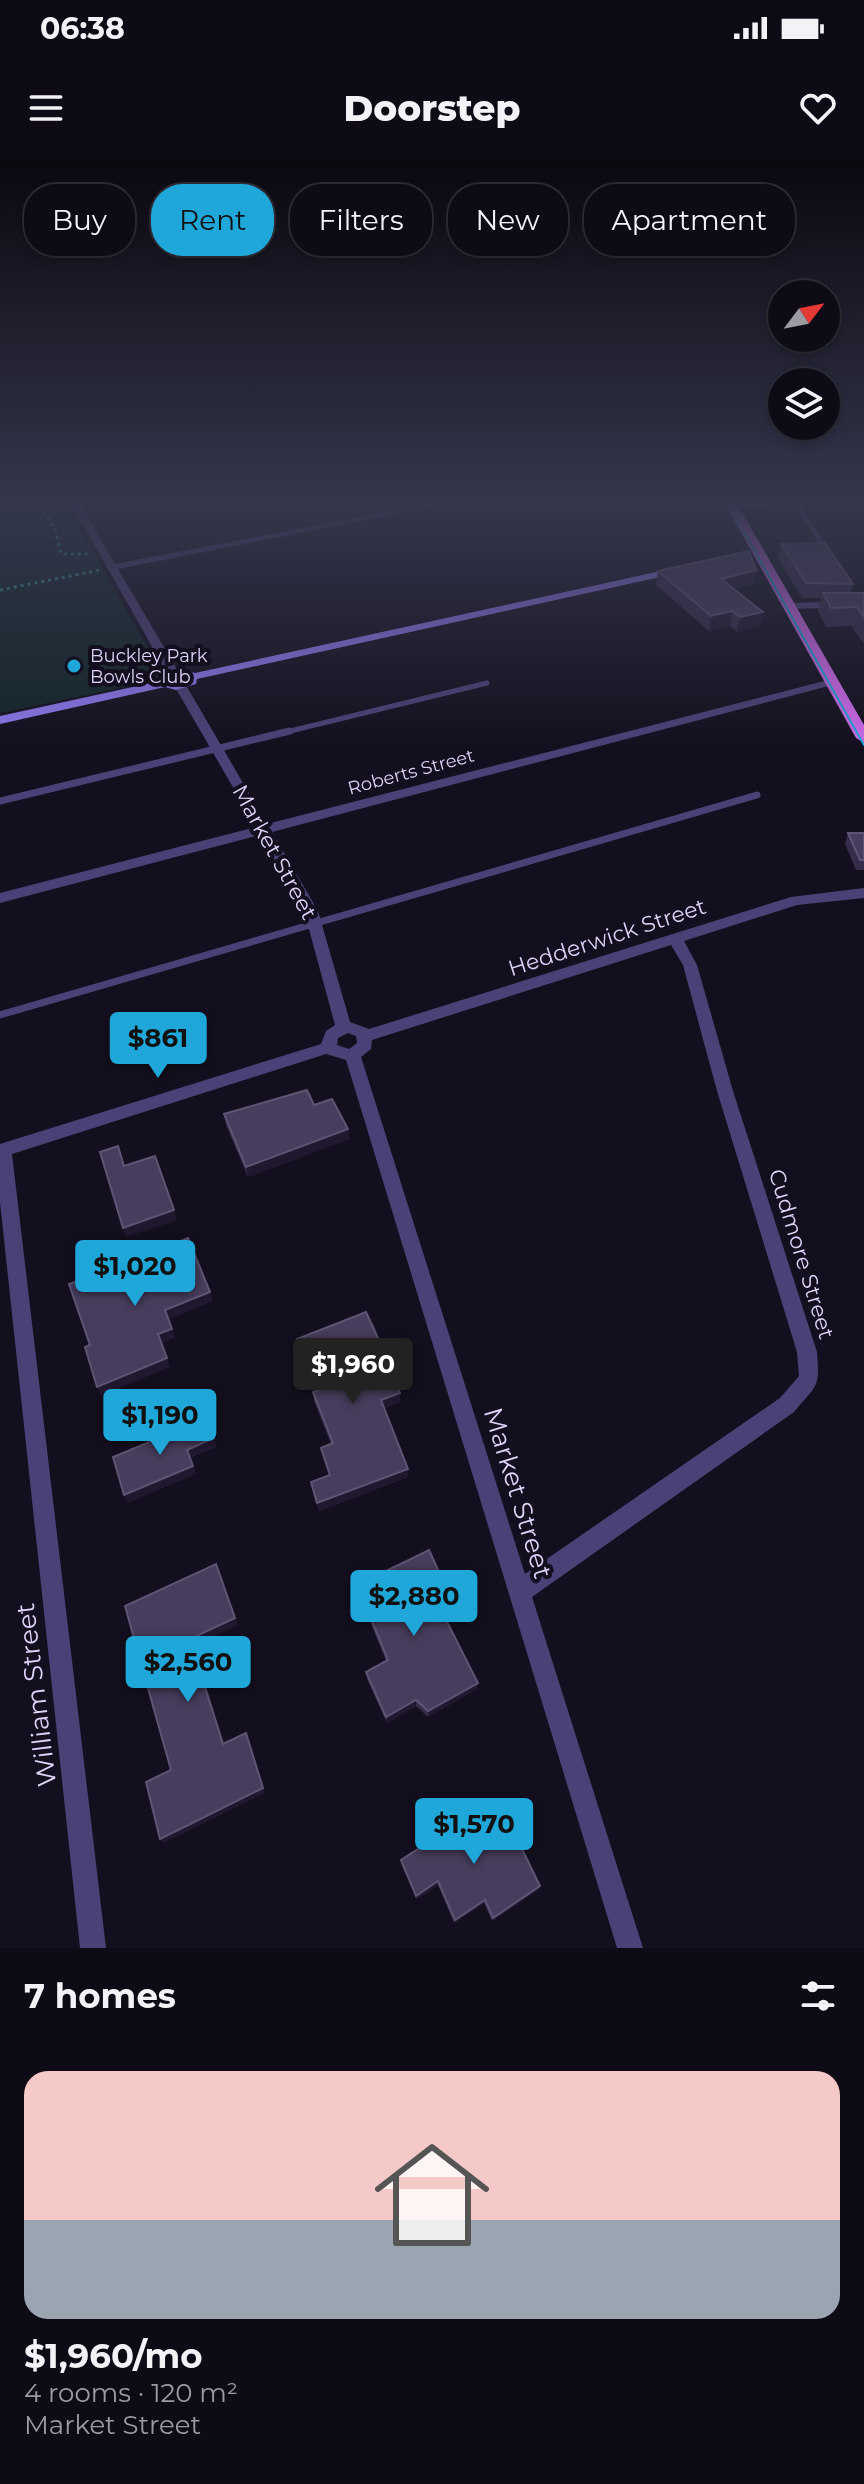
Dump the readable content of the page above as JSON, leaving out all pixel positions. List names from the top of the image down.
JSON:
{
  "streets": {
    "street": [
      "Roberts Street",
      "Market Street",
      "Hedderwick Street",
      "Cudmore Street",
      "William Street"
    ]
  },
  "crossings": [
    ["Roberts Street", "Market Street"],
    ["Market Street", "Hedderwick Street"],
    ["Market Street", "Cudmore Street"],
    ["Hedderwick Street", "Cudmore Street"]
  ],
  "places": ["Buckley Park Bowls Club"],
  "north": "top right",
  "page": {
    "status": "06:38",
    "header": "Doorstep",
    "chip": [
      "Buy",
      "Rent",
      "Filters",
      "New",
      "Apartment"
    ],
    "price": [
      "$861",
      "$1,020",
      "$1,960",
      "$1,190",
      "$2,880",
      "$2,560",
      "$1,570"
    ],
    "heading": "7 homes",
    "list": [
      {
        "name": "$1,960/mo",
        "note": "4 rooms · 120 m² · Market Street"
      }
    ]
  }
}
